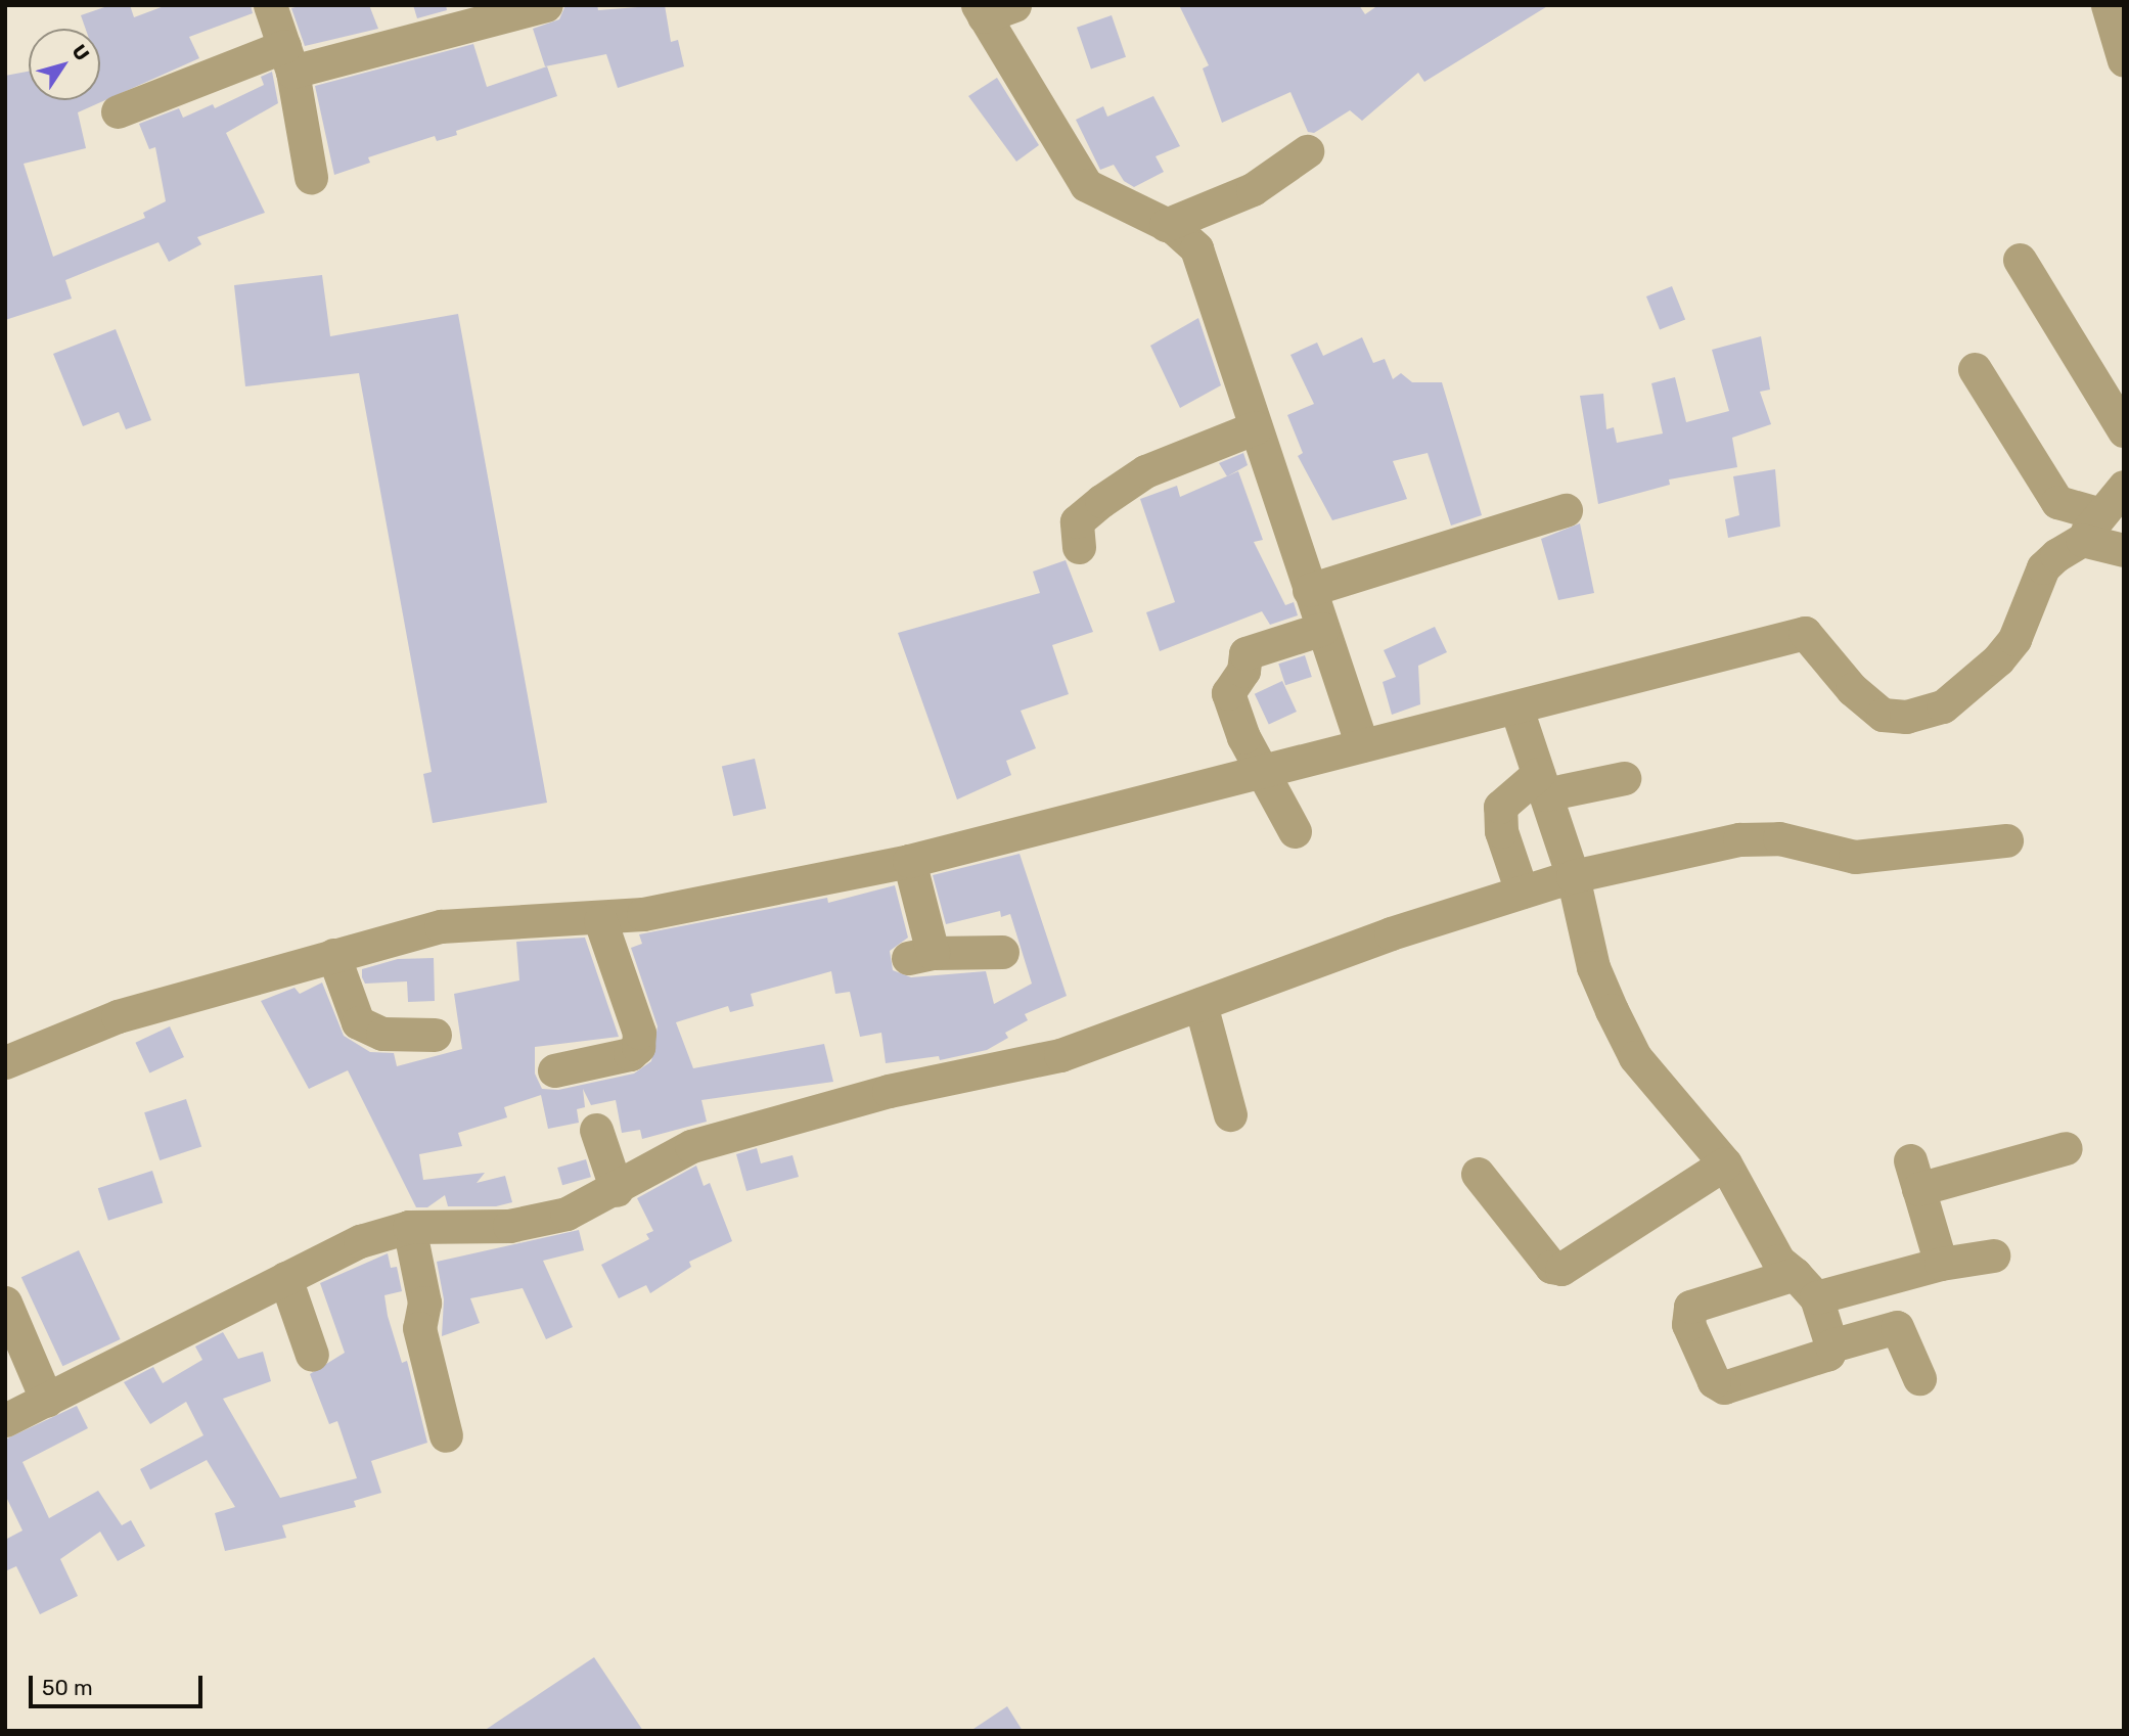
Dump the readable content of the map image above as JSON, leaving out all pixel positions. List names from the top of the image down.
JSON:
{
  "scale_bar": "50 m",
  "north": "top right"
}
